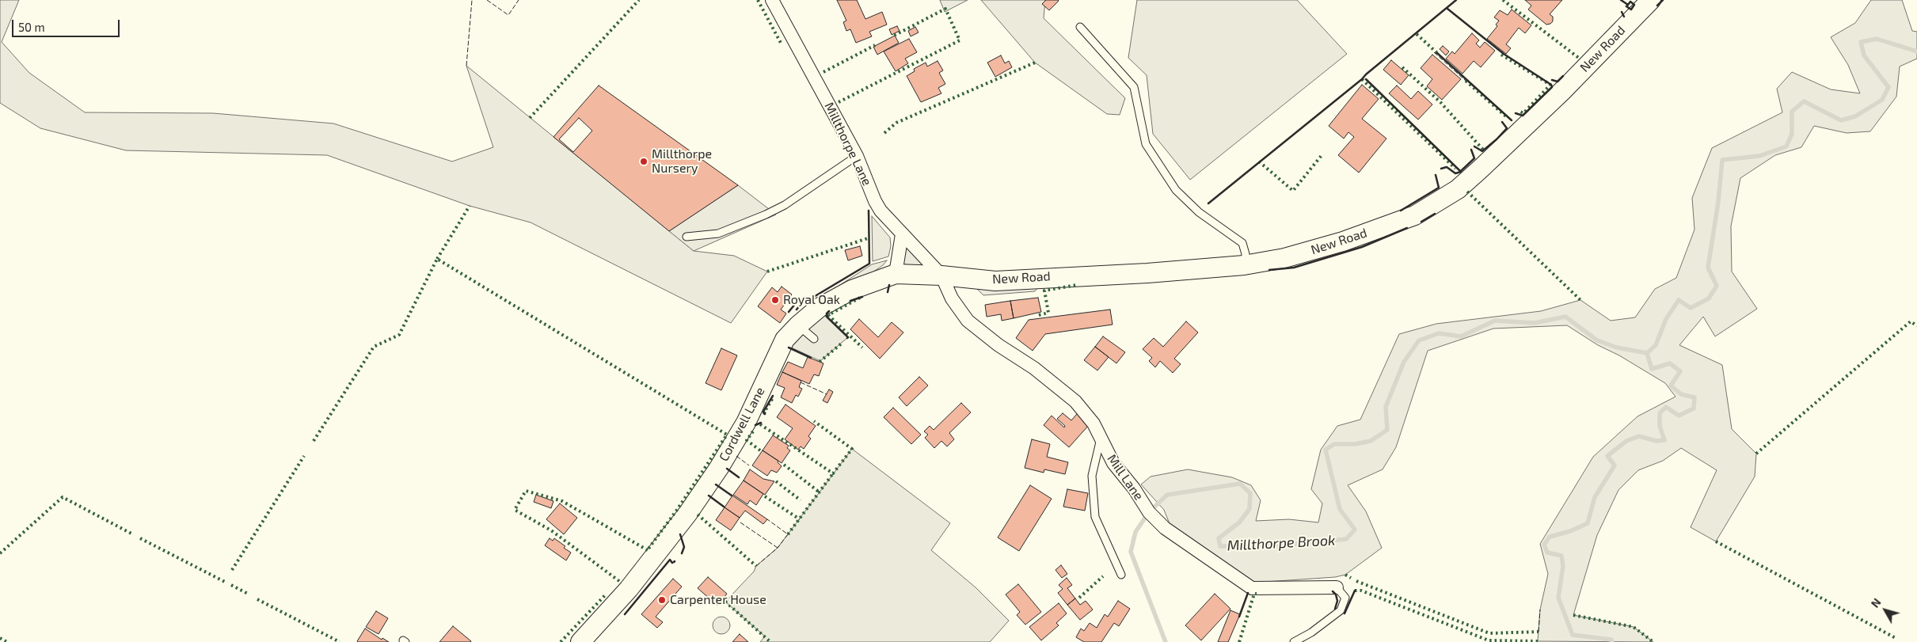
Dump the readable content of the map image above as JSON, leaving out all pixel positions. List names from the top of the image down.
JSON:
{
  "streets": {
    "main road": ["New Road", "Cordwell Lane"],
    "street": ["Millthorpe Lane", "Mill Lane"]
  },
  "crossings": [
    ["New Road", "Millthorpe Lane"],
    ["New Road", "Cordwell Lane"],
    ["New Road", "Mill Lane"],
    ["Millthorpe Lane", "Cordwell Lane"],
    ["Millthorpe Lane", "Mill Lane"],
    ["Cordwell Lane", "Mill Lane"]
  ],
  "water": ["Millthorpe Brook"],
  "places": ["Millthorpe Nursery", "Royal Oak", "Carpenter House"],
  "scale_bar": "50 m",
  "north": "top left"
}
